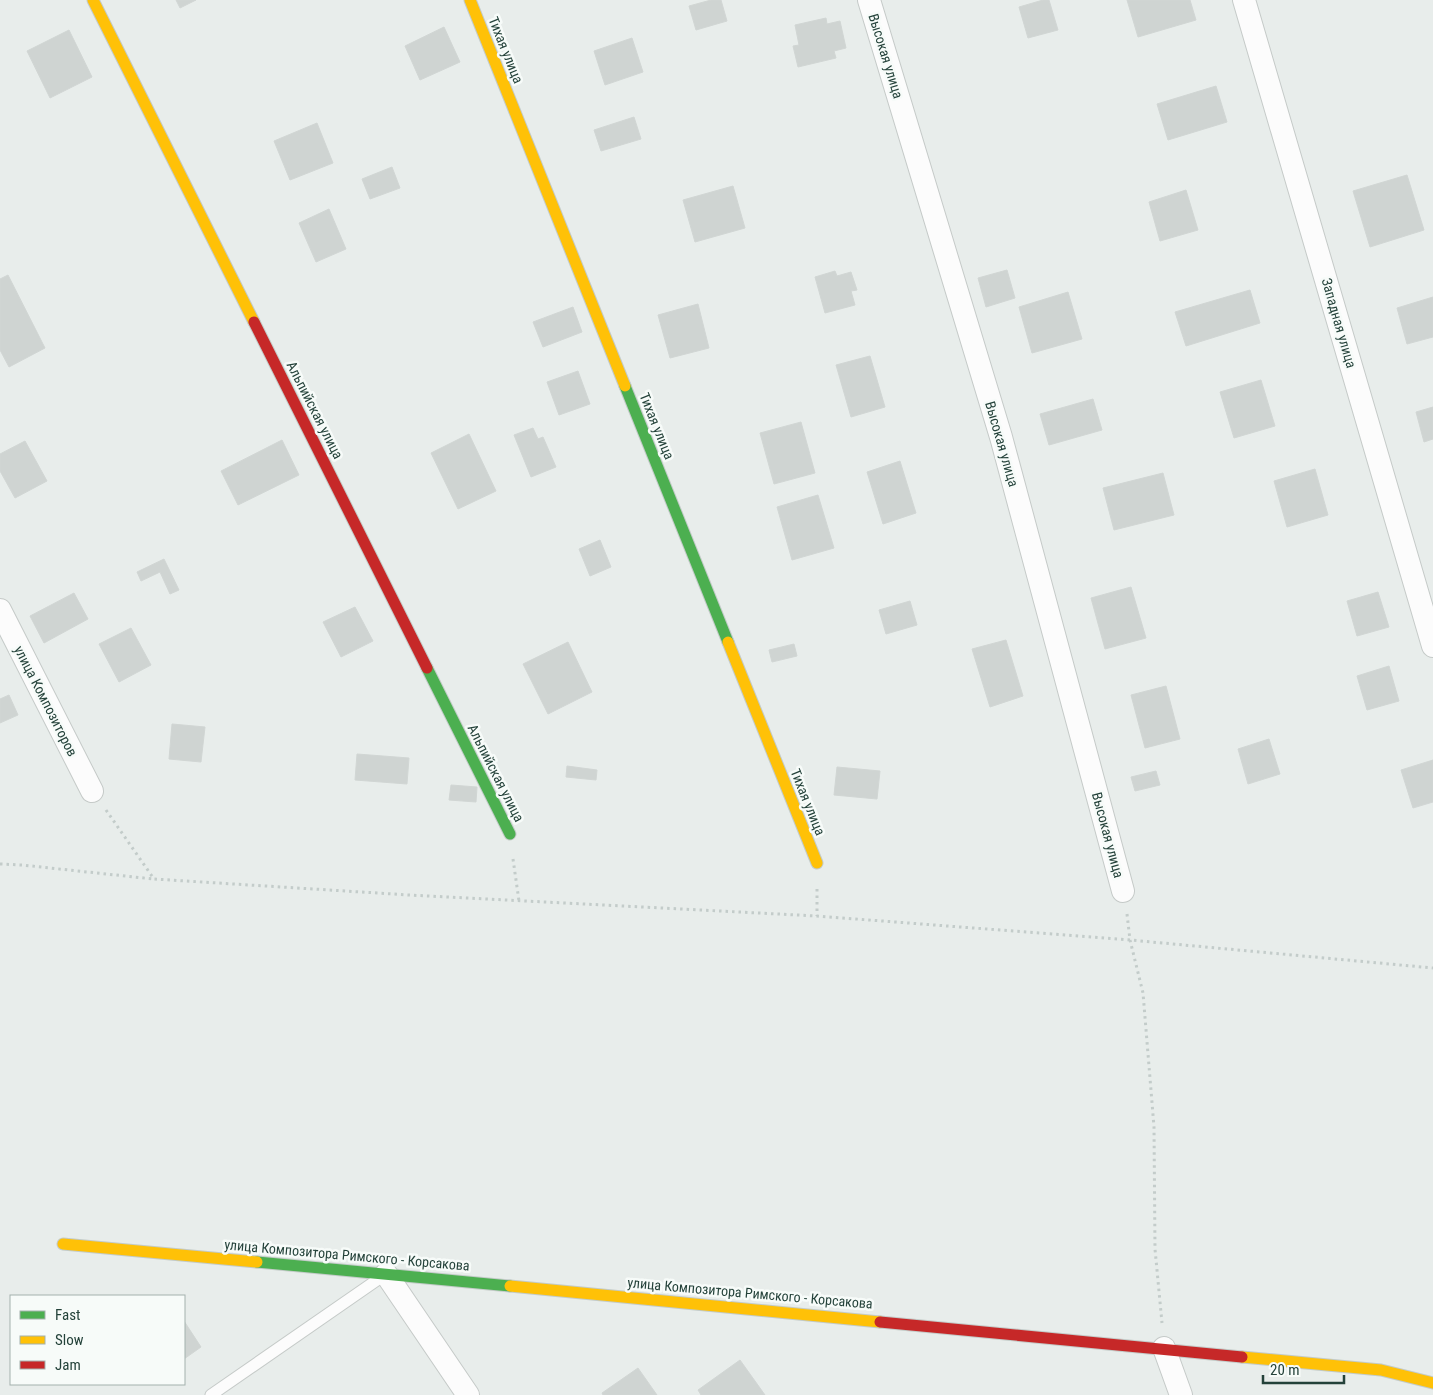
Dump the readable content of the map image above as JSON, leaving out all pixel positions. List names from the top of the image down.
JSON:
{
  "streets": {
    "street": [
      "Тихая улица",
      "Высокая улица",
      "Западная улица",
      "Альпийская улица",
      "улица Композиторов",
      "улица Композитора Римского - Корсакова"
    ]
  },
  "legend": ["Fast", "Slow", "Jam"],
  "scale_bar": "20 m"
}
